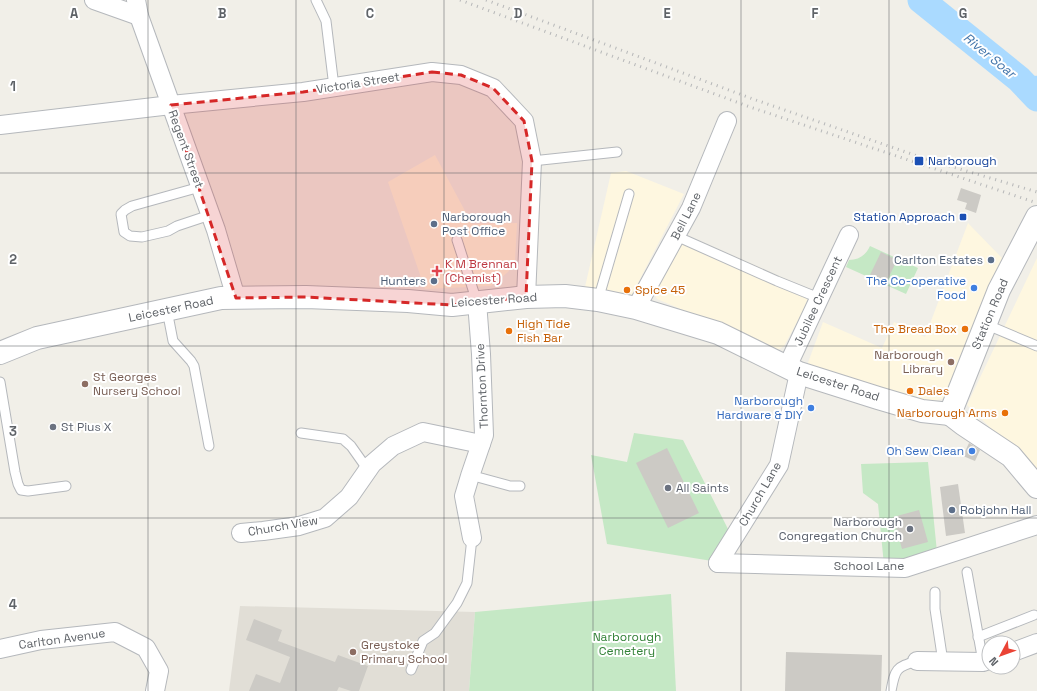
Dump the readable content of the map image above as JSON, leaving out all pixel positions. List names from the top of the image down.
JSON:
{
  "streets": {
    "street": [
      "Victoria Street",
      "Regent Street",
      "Bell Lane",
      "Leicester Road",
      "Jubilee Crescent",
      "Station Road",
      "Thornton Drive",
      "Church Lane",
      "Church View",
      "School Lane",
      "Carlton Avenue"
    ]
  },
  "crossings": [
    ["Victoria Street", "Regent Street"],
    ["Victoria Street", "Leicester Road"],
    ["Regent Street", "Leicester Road"],
    ["Bell Lane", "Leicester Road"],
    ["Leicester Road", "Jubilee Crescent"],
    ["Leicester Road", "Station Road"],
    ["Leicester Road", "Thornton Drive"],
    ["Leicester Road", "Church Lane"],
    ["Jubilee Crescent", "Church Lane"],
    ["Thornton Drive", "Church View"],
    ["Church Lane", "School Lane"]
  ],
  "water": ["River Soar"],
  "parks": ["Narborough Cemetery"],
  "places": {
    "transit": ["Narborough", "Station Approach"],
    "other": [
      "Narborough Post Office",
      "Carlton Estates",
      "Hunters",
      "The Co-operative Food",
      "Spice 45",
      "The Bread Box",
      "High Tide Fish Bar",
      "Narborough Library",
      "St Georges Nursery School",
      "Dales",
      "Narborough Hardware & DIY",
      "Narborough Arms",
      "St Pius X",
      "Oh Sew Clean",
      "All Saints",
      "Robjohn Hall",
      "Narborough Congregation Church",
      "Greystoke Primary School"
    ],
    "health": ["K M Brennan (Chemist)"]
  },
  "north": "bottom left",
  "grid": {
    "columns": [
      "A",
      "B",
      "C",
      "D",
      "E",
      "F",
      "G"
    ],
    "rows": [
      "1",
      "2",
      "3",
      "4"
    ]
  }
}
